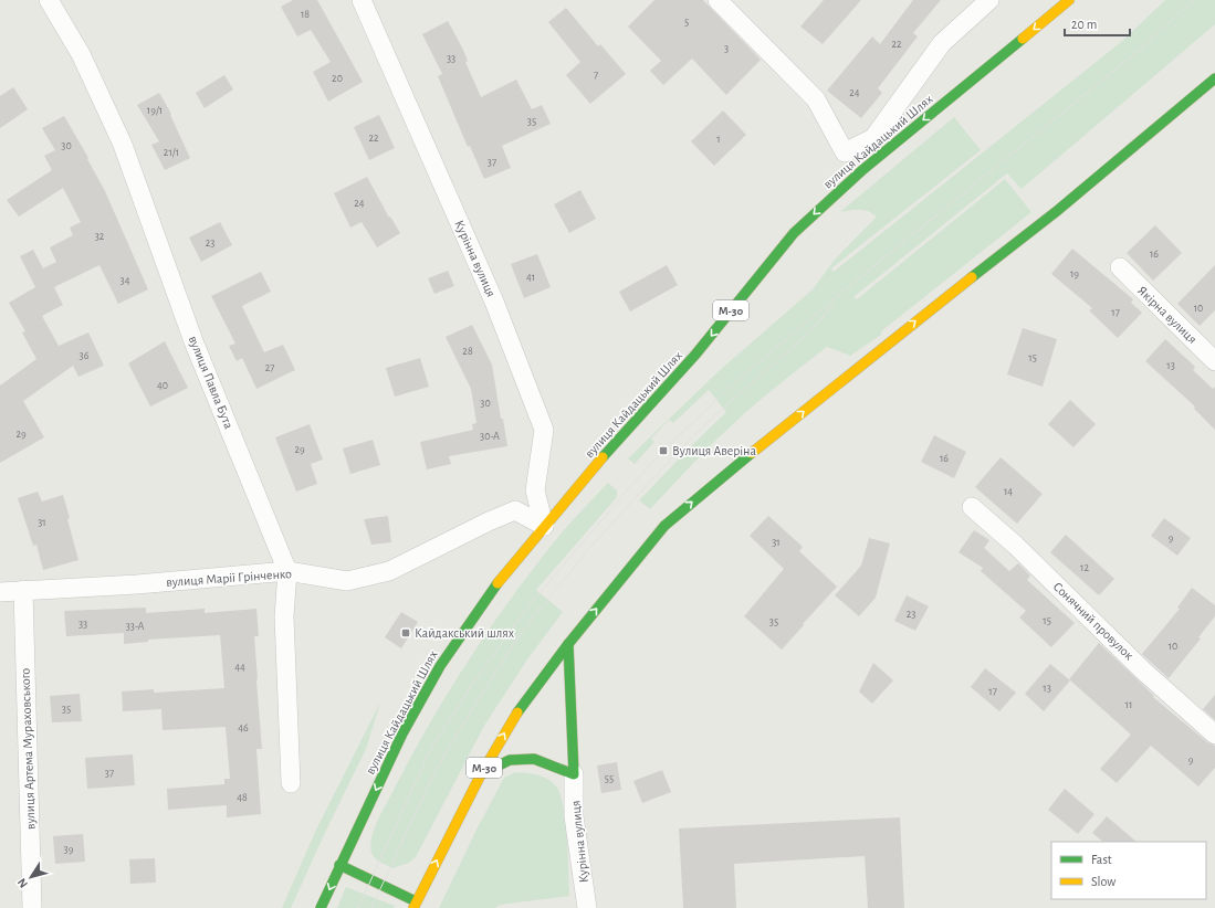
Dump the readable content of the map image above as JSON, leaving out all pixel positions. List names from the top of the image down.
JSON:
{
  "streets": {
    "highway": ["вулиця Кайдацький Шлях", "М-30"],
    "street": [
      "Курінна вулиця",
      "Якірна вулиця",
      "вулиця Павла Бута",
      "вулиця Марії Грінченко",
      "Сонячний провулок",
      "вулиця Артема Мураховського"
    ]
  },
  "crossings": [
    ["вулиця Кайдацький Шлях", "Курінна вулиця"],
    ["вулиця Кайдацький Шлях", "вулиця Марії Грінченко"],
    ["Курінна вулиця", "вулиця Марії Грінченко"],
    ["вулиця Павла Бута", "вулиця Марії Грінченко"],
    ["вулиця Марії Грінченко", "вулиця Артема Мураховського"]
  ],
  "one_way": ["вулиця Кайдацький Шлях"],
  "places": {
    "transit": ["Вулиця Аверіна", "Кайдакський шлях"]
  },
  "house_numbers": [
    "18",
    "5",
    "22",
    "3",
    "33",
    "7",
    "20",
    "24",
    "19/1",
    "35",
    "22",
    "1",
    "30",
    "21/1",
    "37",
    "24",
    "32",
    "23",
    "16",
    "19",
    "41",
    "34",
    "10",
    "17",
    "28",
    "36",
    "15",
    "13",
    "27",
    "40",
    "30",
    "29",
    "30-А",
    "29",
    "16",
    "14",
    "31",
    "9",
    "31",
    "12",
    "23",
    "15",
    "35",
    "33",
    "33-А",
    "10",
    "44",
    "13",
    "17",
    "11",
    "35",
    "46",
    "9",
    "37",
    "55",
    "48",
    "39"
  ],
  "legend": ["Fast", "Slow"],
  "scale_bar": "20 m",
  "north": "bottom left"
}
